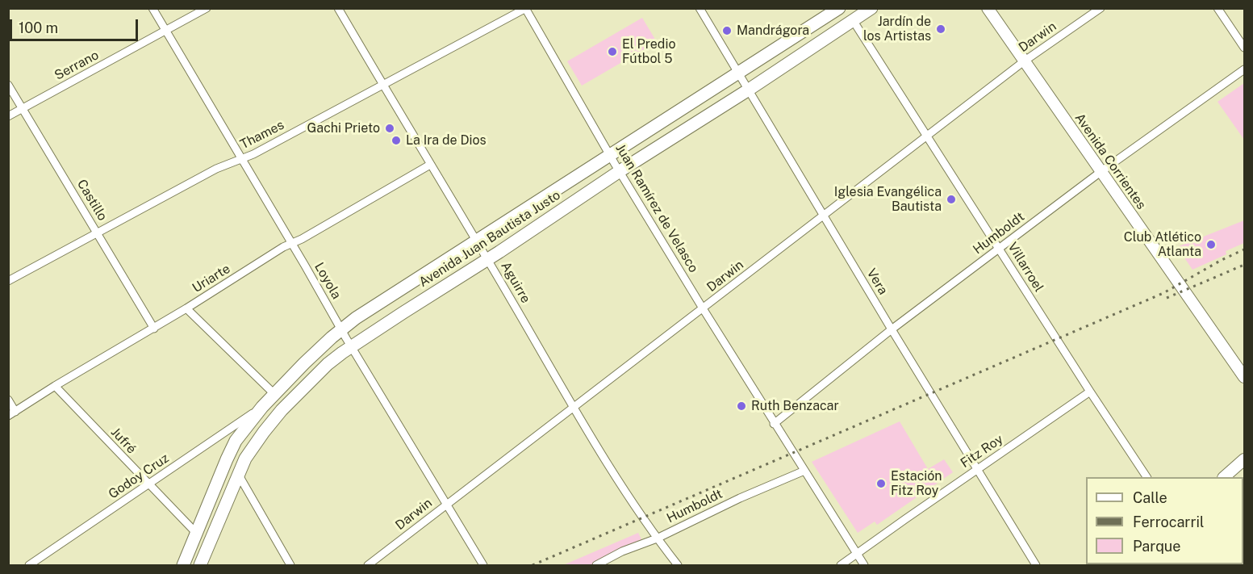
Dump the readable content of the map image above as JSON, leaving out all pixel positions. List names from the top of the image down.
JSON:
{
  "streets": {
    "main road": ["Avenida Corrientes", "Avenida Juan Bautista Justo"],
    "street": [
      "Darwin",
      "Serrano",
      "Thames",
      "Castillo",
      "Juan Ramírez de Velasco",
      "Humboldt",
      "Villarroel",
      "Uriarte",
      "Loyola",
      "Vera",
      "Aguirre",
      "Jufré",
      "Fitz Roy",
      "Godoy Cruz"
    ]
  },
  "crossings": [
    ["Darwin", "Avenida Corrientes"],
    ["Darwin", "Juan Ramírez de Velasco"],
    ["Darwin", "Villarroel"],
    ["Darwin", "Loyola"],
    ["Darwin", "Vera"],
    ["Darwin", "Aguirre"],
    ["Serrano", "Castillo"],
    ["Serrano", "Loyola"],
    ["Thames", "Castillo"],
    ["Thames", "Juan Ramírez de Velasco"],
    ["Thames", "Loyola"],
    ["Thames", "Aguirre"],
    ["Avenida Corrientes", "Humboldt"],
    ["Castillo", "Uriarte"],
    ["Juan Ramírez de Velasco", "Humboldt"],
    ["Juan Ramírez de Velasco", "Avenida Juan Bautista Justo"],
    ["Juan Ramírez de Velasco", "Fitz Roy"],
    ["Humboldt", "Villarroel"],
    ["Humboldt", "Vera"],
    ["Humboldt", "Aguirre"],
    ["Avenida Juan Bautista Justo", "Villarroel"],
    ["Avenida Juan Bautista Justo", "Loyola"],
    ["Avenida Juan Bautista Justo", "Vera"],
    ["Avenida Juan Bautista Justo", "Aguirre"],
    ["Avenida Juan Bautista Justo", "Jufré"],
    ["Avenida Juan Bautista Justo", "Godoy Cruz"],
    ["Villarroel", "Fitz Roy"],
    ["Uriarte", "Loyola"],
    ["Uriarte", "Aguirre"],
    ["Uriarte", "Jufré"],
    ["Vera", "Fitz Roy"],
    ["Jufré", "Godoy Cruz"]
  ],
  "places": [
    "Jardín de los Artistas",
    "Mandrágora",
    "El Predio Fútbol 5",
    "Gachi Prieto",
    "La Ira de Dios",
    "Iglesia Evangélica Bautista",
    "Club Atlético Atlanta",
    "Ruth Benzacar",
    "Estación Fitz Roy"
  ],
  "legend": ["Calle", "Ferrocarril", "Parque"],
  "scale_bar": "100 m"
}
